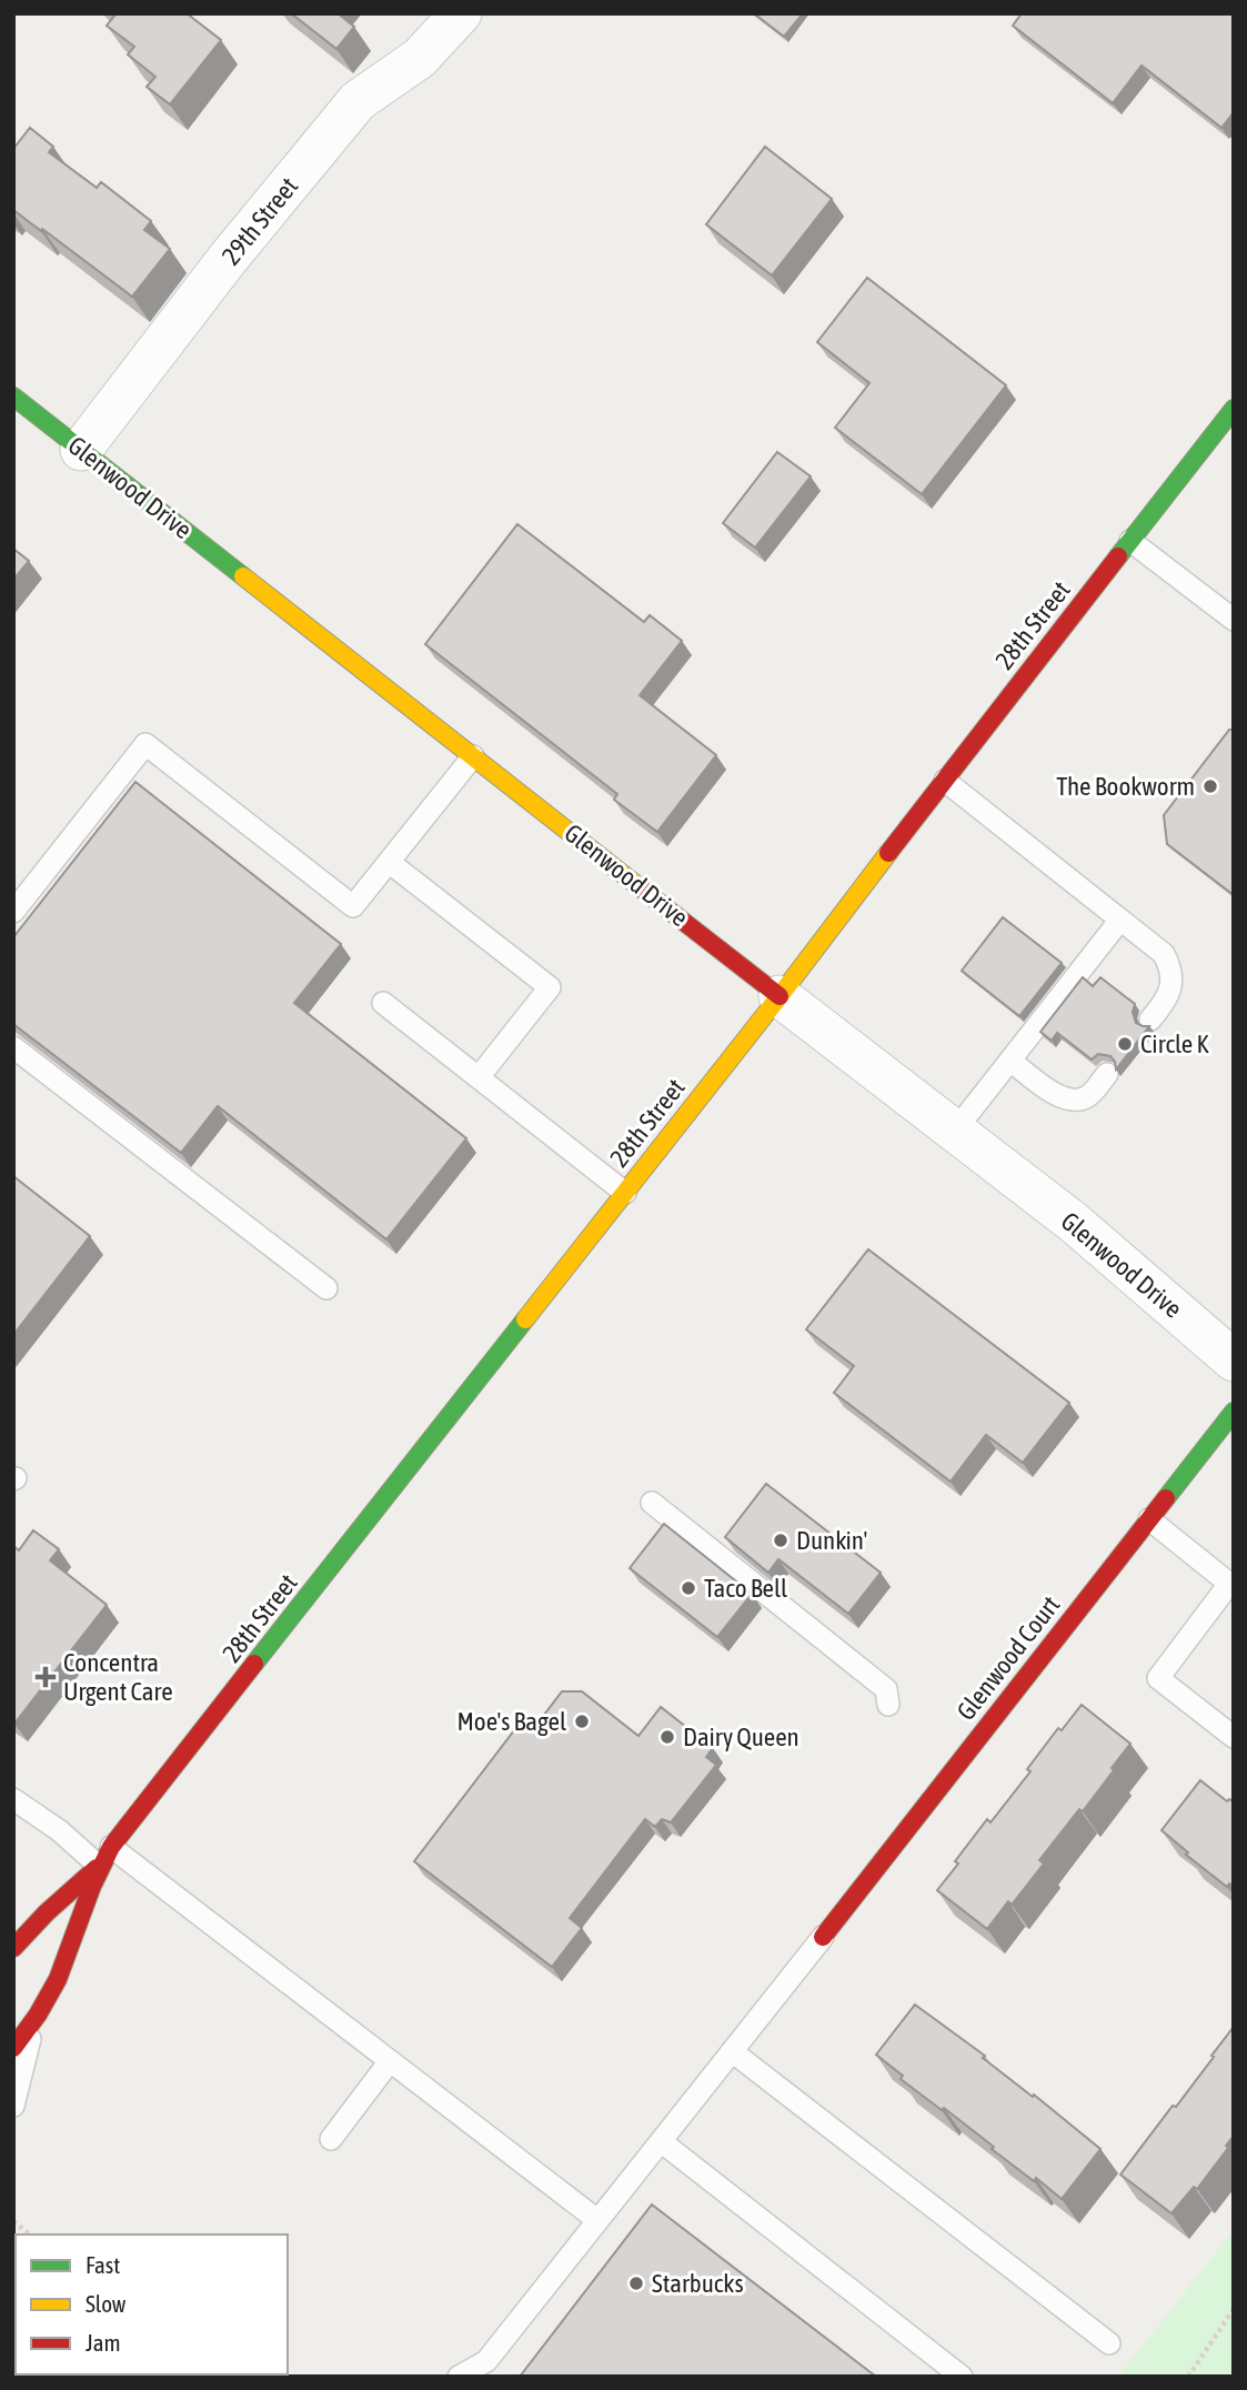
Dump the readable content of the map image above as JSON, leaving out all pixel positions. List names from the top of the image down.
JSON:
{
  "streets": {
    "main road": ["Glenwood Drive", "28th Street", "Glenwood Court"],
    "street": ["29th Street"]
  },
  "crossings": [
    ["29th Street", "Glenwood Drive"],
    ["Glenwood Drive", "28th Street"]
  ],
  "places": {
    "other": [
      "The Bookworm",
      "Circle K",
      "Dunkin'",
      "Taco Bell",
      "Moe's Bagel",
      "Dairy Queen",
      "Starbucks"
    ],
    "health": ["Concentra Urgent Care"]
  },
  "legend": ["Fast", "Slow", "Jam"]
}
